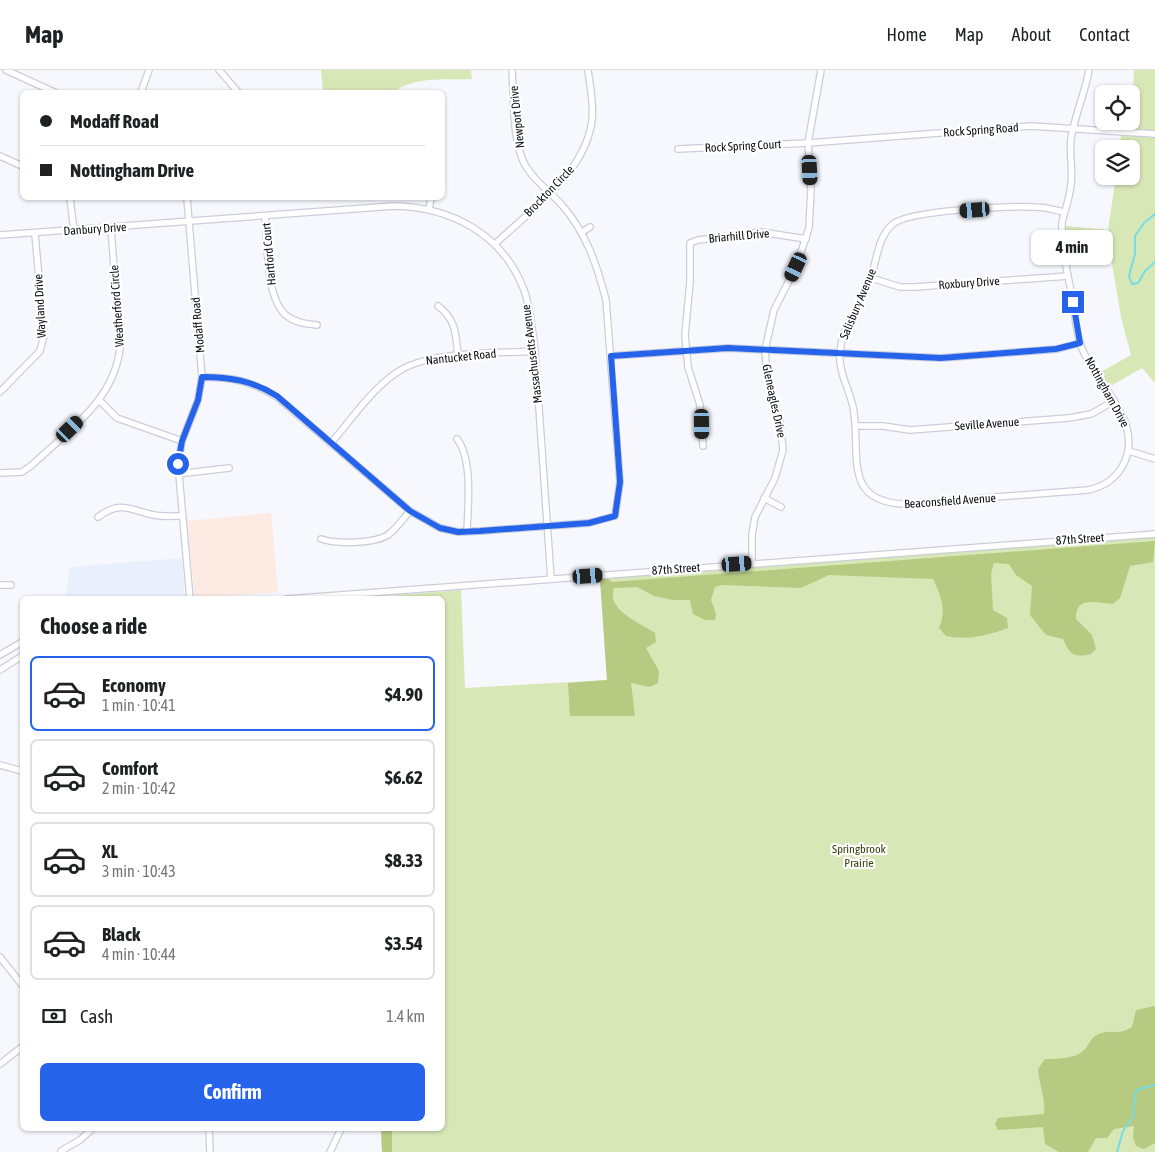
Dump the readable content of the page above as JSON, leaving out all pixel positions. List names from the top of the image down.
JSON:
{
  "streets": {
    "street": [
      "Newport Drive",
      "Rock Spring Road",
      "Rock Spring Court",
      "Brockton Circle",
      "Danbury Drive",
      "Briarhill Drive",
      "Hartford Court",
      "Roxbury Drive",
      "Salisbury Avenue",
      "Wayland Drive",
      "Weatherford Circle",
      "Modaff Road",
      "Massachusetts Avenue",
      "Nantucket Road",
      "Nottingham Drive",
      "Gleneagles Drive",
      "Seville Avenue",
      "Beaconsfield Avenue",
      "87th Street"
    ]
  },
  "crossings": [
    ["Newport Drive", "Brockton Circle"],
    ["Newport Drive", "Modaff Road"],
    ["Newport Drive", "Massachusetts Avenue"],
    ["Newport Drive", "Nantucket Road"],
    ["Rock Spring Road", "Rock Spring Court"],
    ["Rock Spring Road", "Nottingham Drive"],
    ["Rock Spring Road", "Gleneagles Drive"],
    ["Rock Spring Court", "Gleneagles Drive"],
    ["Brockton Circle", "Massachusetts Avenue"],
    ["Danbury Drive", "Wayland Drive"],
    ["Danbury Drive", "Weatherford Circle"],
    ["Danbury Drive", "Modaff Road"],
    ["Danbury Drive", "Massachusetts Avenue"],
    ["Briarhill Drive", "Gleneagles Drive"],
    ["Hartford Court", "Massachusetts Avenue"],
    ["Roxbury Drive", "Salisbury Avenue"],
    ["Roxbury Drive", "Nottingham Drive"],
    ["Salisbury Avenue", "Nottingham Drive"],
    ["Salisbury Avenue", "Beaconsfield Avenue"],
    ["Modaff Road", "Massachusetts Avenue"],
    ["Massachusetts Avenue", "Nantucket Road"],
    ["Massachusetts Avenue", "87th Street"],
    ["Nottingham Drive", "Seville Avenue"],
    ["Nottingham Drive", "Beaconsfield Avenue"],
    ["Gleneagles Drive", "87th Street"],
    ["Seville Avenue", "Beaconsfield Avenue"]
  ],
  "parks": ["Springbrook Prairie"],
  "page": {
    "header": "Map",
    "nav": [
      "Home",
      "Map",
      "About",
      "Contact"
    ],
    "banner": ["Modaff Road", "Nottingham Drive"],
    "bubble": "4 min",
    "heading": "Choose a ride",
    "list": [
      {
        "name": "Economy",
        "note": "1 min · 10:41",
        "value": "$4.90"
      },
      {
        "name": "Comfort",
        "note": "2 min · 10:42",
        "value": "$6.62"
      },
      {
        "name": "XL",
        "note": "3 min · 10:43",
        "value": "$8.33"
      },
      {
        "name": "Black",
        "note": "4 min · 10:44",
        "value": "$3.54"
      }
    ],
    "pay": ["Cash", "1.4 km"],
    "buttons": "Confirm"
  }
}
